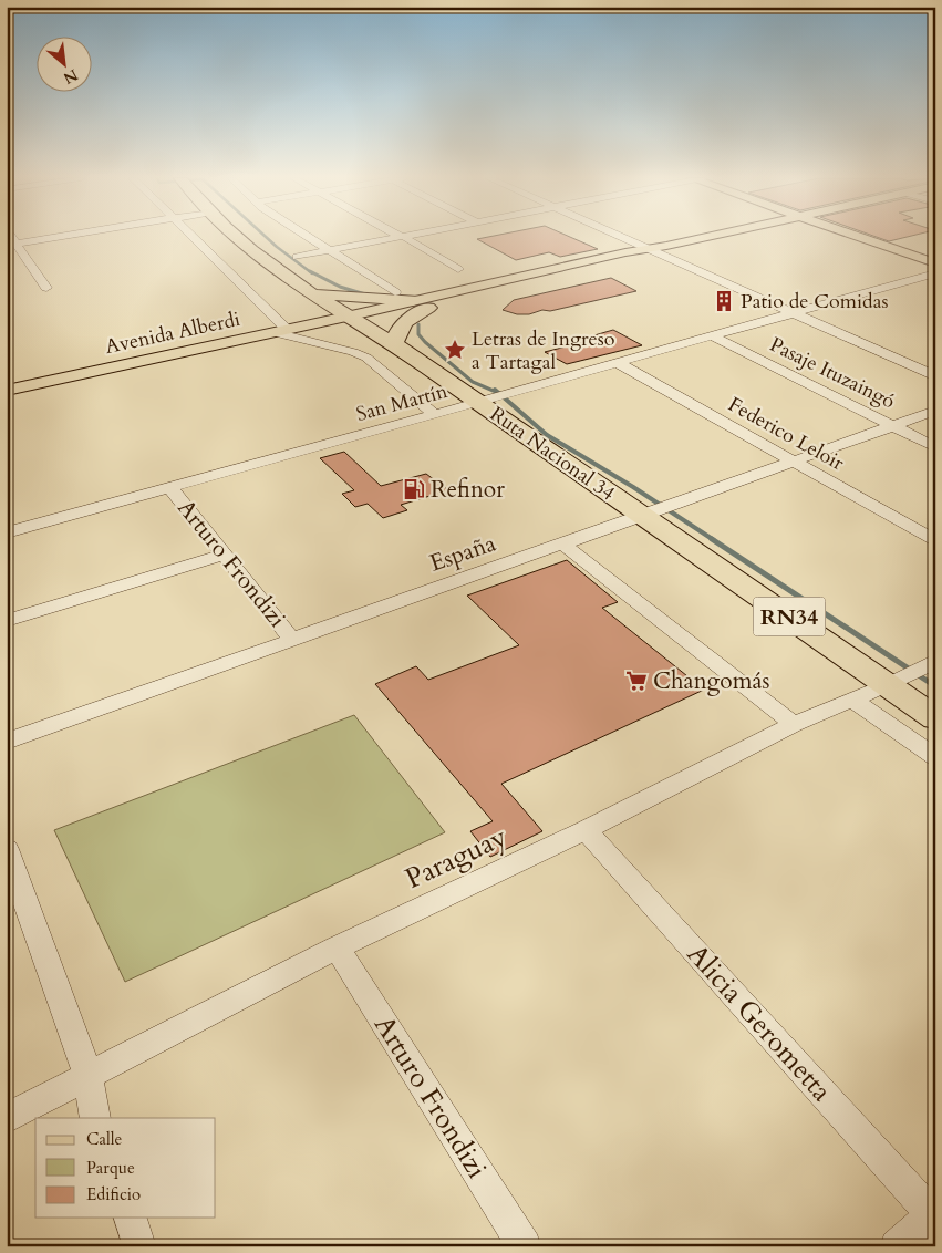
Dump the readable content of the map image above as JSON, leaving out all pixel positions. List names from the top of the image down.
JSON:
{
  "streets": {
    "highway": ["Ruta Nacional 34", "RN34"],
    "main road": ["Avenida Alberdi"],
    "street": [
      "Pasaje Ituzaingó",
      "San Martín",
      "Federico Leloir",
      "España",
      "Arturo Frondizi",
      "Paraguay",
      "Alicia Gerometta"
    ]
  },
  "crossings": [
    ["Avenida Alberdi", "Ruta Nacional 34"],
    ["Pasaje Ituzaingó", "San Martín"],
    ["Pasaje Ituzaingó", "España"],
    ["San Martín", "Federico Leloir"],
    ["San Martín", "Ruta Nacional 34"],
    ["San Martín", "Arturo Frondizi"],
    ["Federico Leloir", "España"],
    ["Ruta Nacional 34", "España"],
    ["Ruta Nacional 34", "Paraguay"],
    ["España", "Arturo Frondizi"],
    ["Arturo Frondizi", "Paraguay"],
    ["Paraguay", "Alicia Gerometta"]
  ],
  "places": {
    "building": ["Patio de Comidas"],
    "place": ["Letras de Ingreso a Tartagal"],
    "fuel station": ["Refinor"],
    "supermarket": ["Changomás"]
  },
  "legend": ["Calle", "Parque", "Edificio"],
  "north": "bottom right"
}
